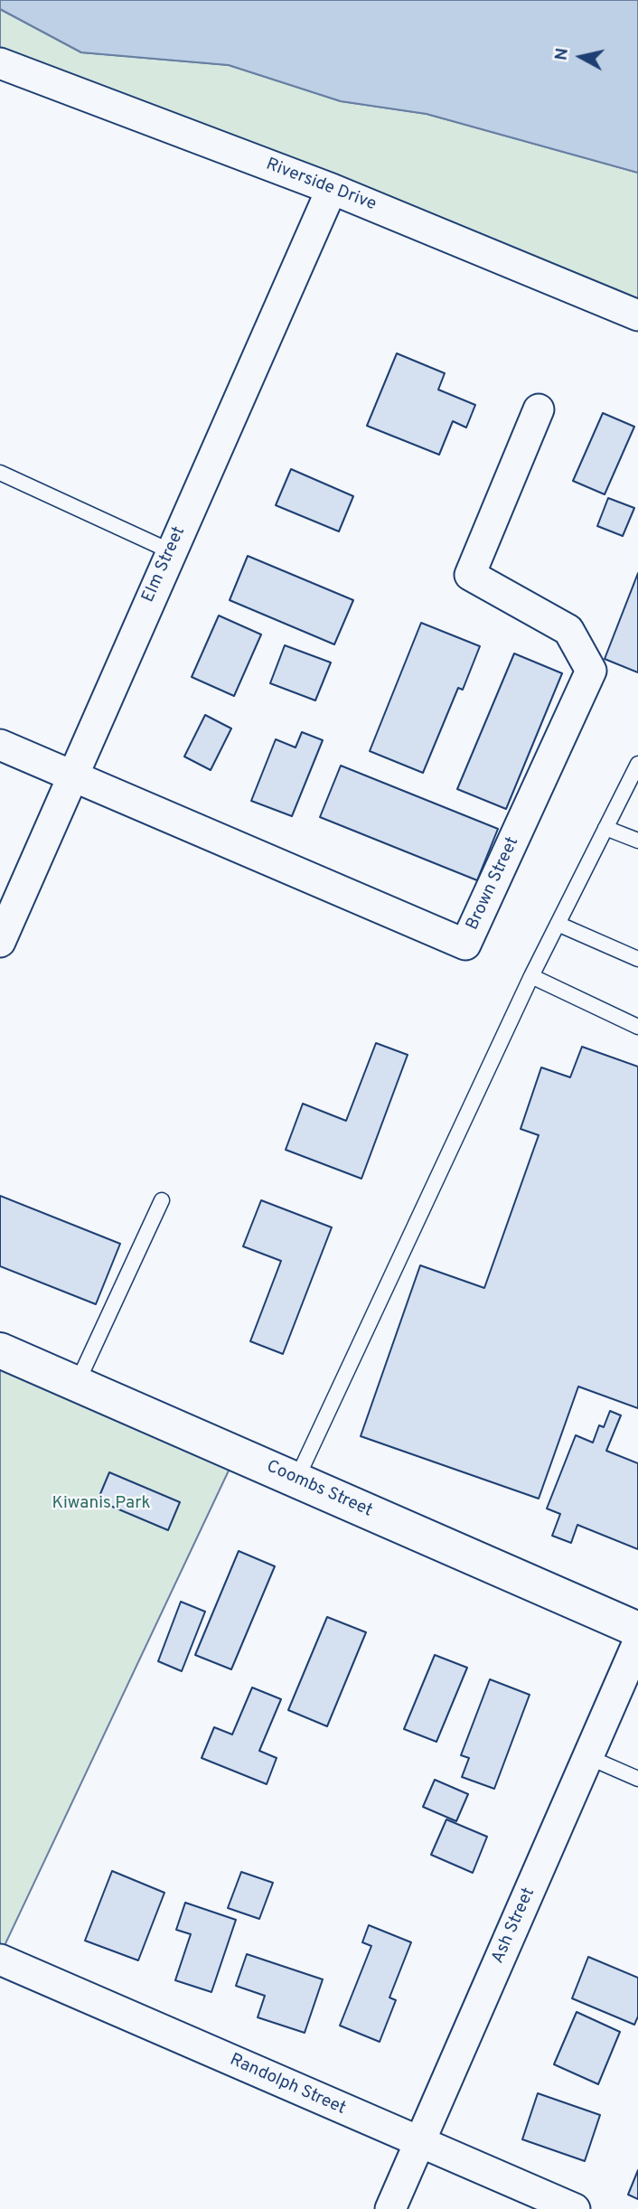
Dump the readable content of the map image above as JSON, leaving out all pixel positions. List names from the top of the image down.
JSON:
{
  "streets": {
    "street": [
      "Riverside Drive",
      "Elm Street",
      "Brown Street",
      "Coombs Street",
      "Ash Street",
      "Randolph Street"
    ]
  },
  "crossings": [
    ["Riverside Drive", "Elm Street"],
    ["Elm Street", "Brown Street"],
    ["Ash Street", "Randolph Street"]
  ],
  "parks": ["Kiwanis Park"],
  "north": "left"
}
